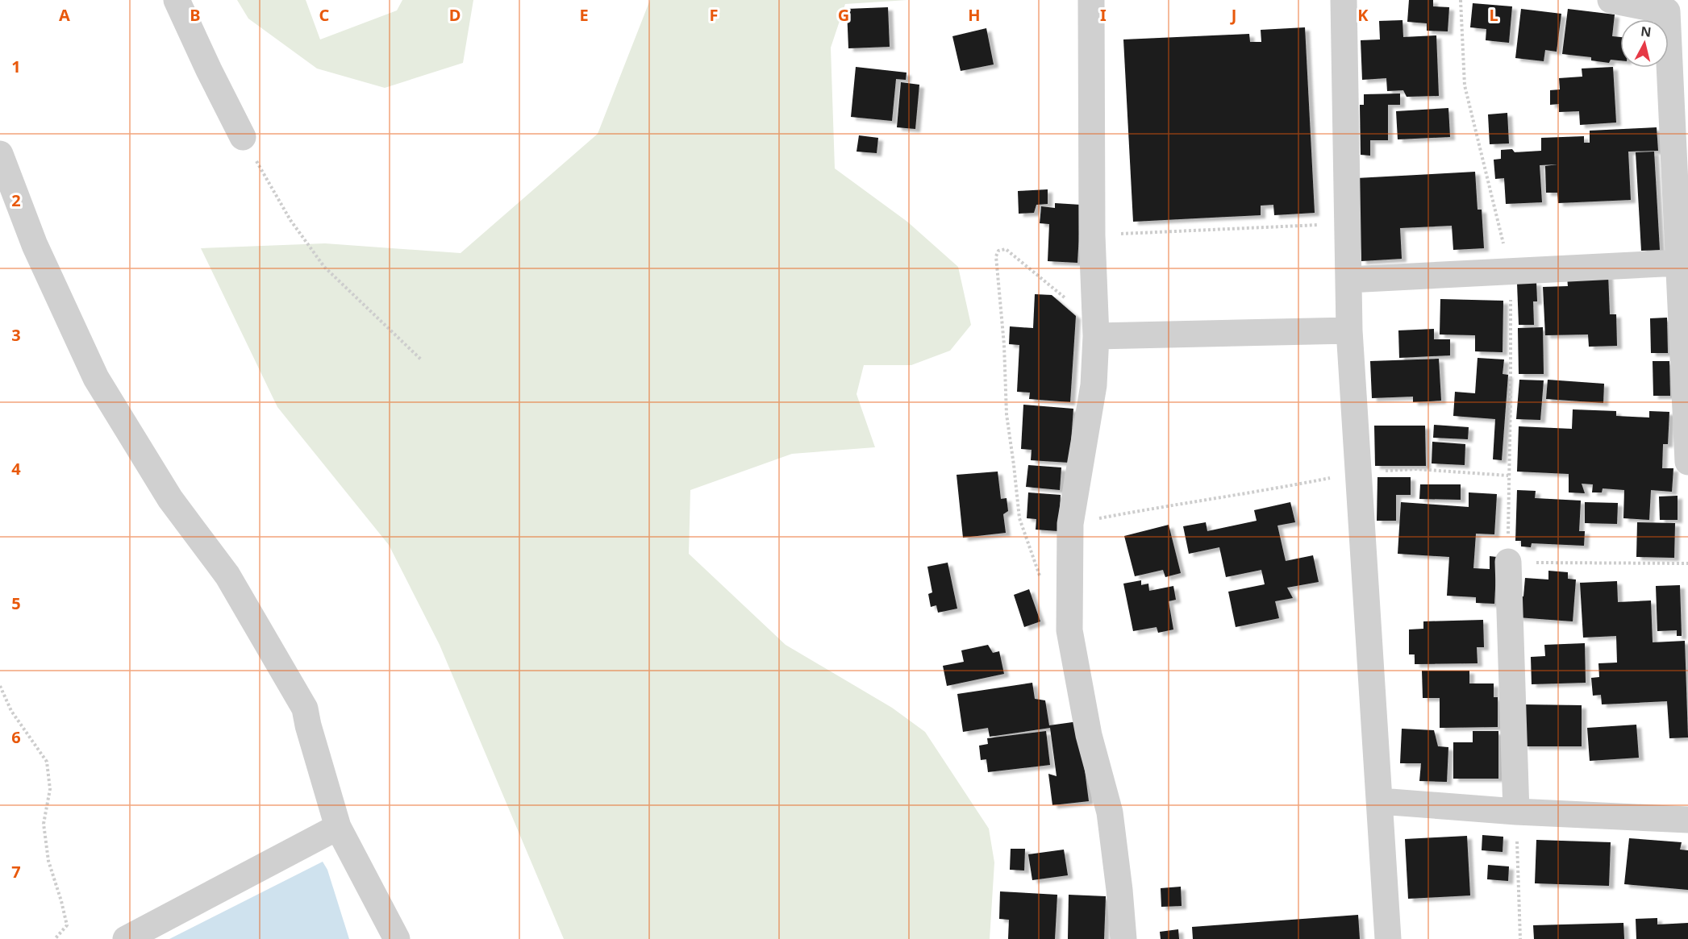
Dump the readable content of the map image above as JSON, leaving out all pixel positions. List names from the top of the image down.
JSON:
{
  "north": "top",
  "grid": {
    "columns": [
      "A",
      "B",
      "C",
      "D",
      "E",
      "F",
      "G",
      "H",
      "I",
      "J",
      "K",
      "L"
    ],
    "rows": [
      "1",
      "2",
      "3",
      "4",
      "5",
      "6",
      "7"
    ]
  }
}
